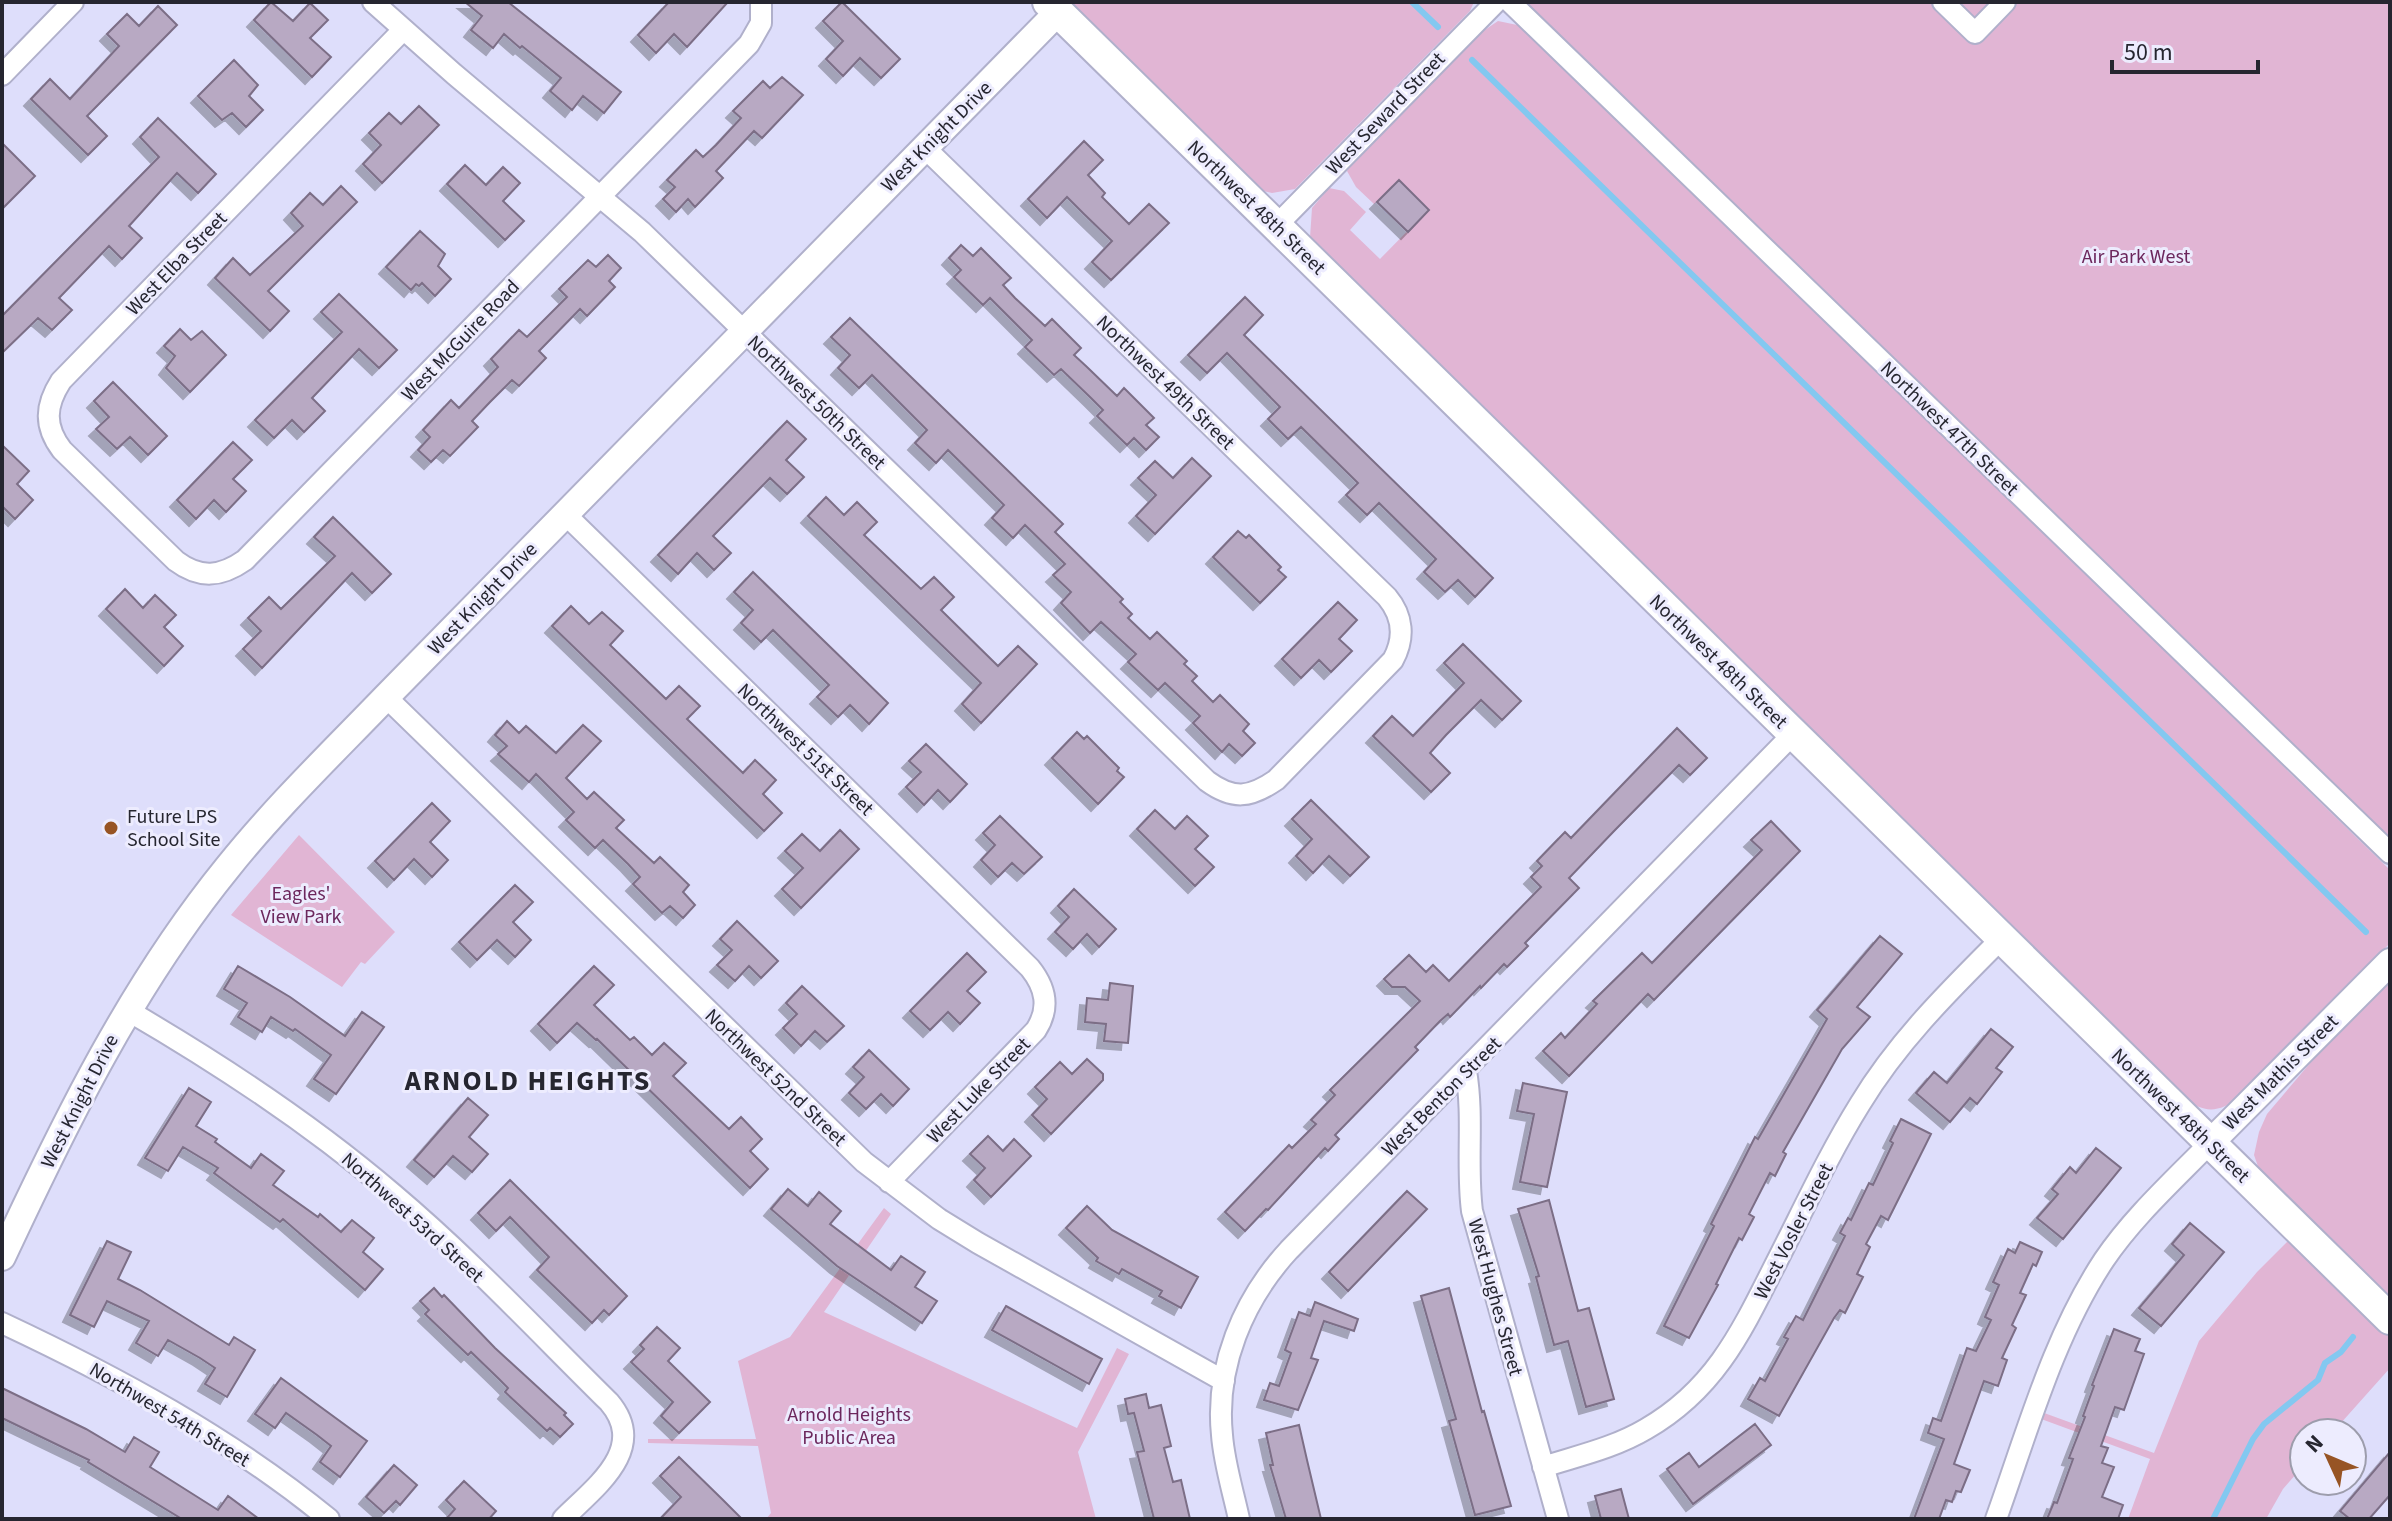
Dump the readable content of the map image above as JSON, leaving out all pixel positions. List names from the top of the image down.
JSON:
{
  "streets": {
    "main road": ["Northwest 48th Street"],
    "street": [
      "West Seward Street",
      "West Knight Drive",
      "West Elba Street",
      "West McGuire Road",
      "Northwest 49th Street",
      "Northwest 50th Street",
      "Northwest 47th Street",
      "Northwest 51st Street",
      "West Mathis Street",
      "Northwest 52nd Street",
      "West Luke Street",
      "West Benton Street",
      "Northwest 53rd Street",
      "West Vosler Street",
      "West Hughes Street",
      "Northwest 54th Street"
    ]
  },
  "crossings": [
    ["West Seward Street", "Northwest 48th Street"],
    ["West Knight Drive", "Northwest 48th Street"],
    ["West Knight Drive", "Northwest 49th Street"],
    ["West Knight Drive", "Northwest 50th Street"],
    ["West Knight Drive", "Northwest 51st Street"],
    ["West Knight Drive", "Northwest 52nd Street"],
    ["West Knight Drive", "Northwest 53rd Street"],
    ["Northwest 48th Street", "West Mathis Street"],
    ["Northwest 48th Street", "West Benton Street"],
    ["Northwest 48th Street", "West Vosler Street"],
    ["West Elba Street", "West McGuire Road"],
    ["West Elba Street", "Northwest 50th Street"],
    ["West McGuire Road", "Northwest 50th Street"],
    ["Northwest 49th Street", "Northwest 50th Street"],
    ["Northwest 51st Street", "West Luke Street"],
    ["Northwest 52nd Street", "West Luke Street"],
    ["Northwest 52nd Street", "West Benton Street"],
    ["West Benton Street", "West Hughes Street"],
    ["West Vosler Street", "West Hughes Street"]
  ],
  "districts": ["ARNOLD HEIGHTS"],
  "parks": ["Air Park West", "Eagles' View Park", "Arnold Heights Public Area"],
  "places": ["Future LPS School Site"],
  "scale_bar": "50 m",
  "north": "top left"
}
